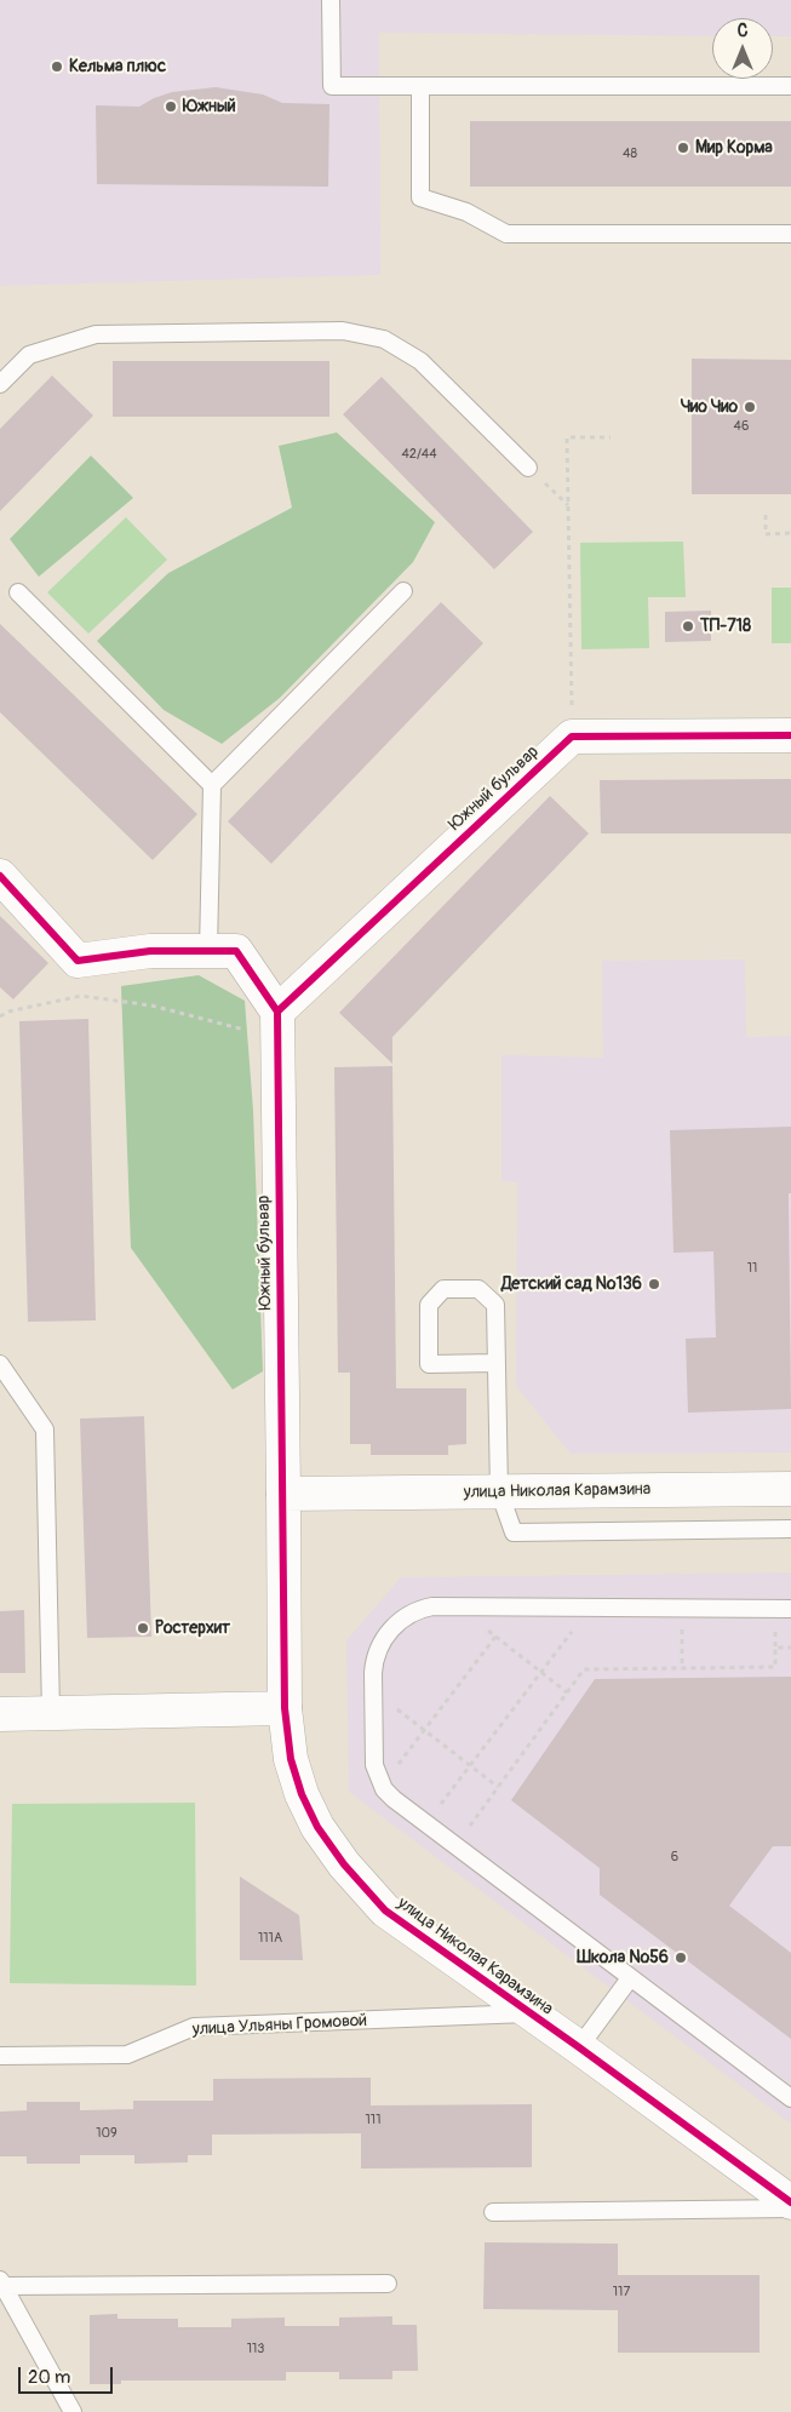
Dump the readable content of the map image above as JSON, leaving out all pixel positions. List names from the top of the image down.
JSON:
{
  "streets": {
    "street": ["Южный бульвар", "улица Николая Карамзина"],
    "lane": ["улица Ульяны Громовой"]
  },
  "crossings": [
    ["Южный бульвар", "улица Николая Карамзина"],
    ["улица Николая Карамзина", "улица Ульяны Громовой"]
  ],
  "places": [
    "Кельма плюс",
    "Южный",
    "Мир Корма",
    "Чио Чио",
    "ТП-718",
    "Детский сад №136",
    "Ростерхит",
    "Школа №56"
  ],
  "house_numbers": [
    "48",
    "46",
    "42/44",
    "11",
    "6",
    "111А",
    "111",
    "109",
    "117",
    "113"
  ],
  "scale_bar": "20 m",
  "north": "top"
}
